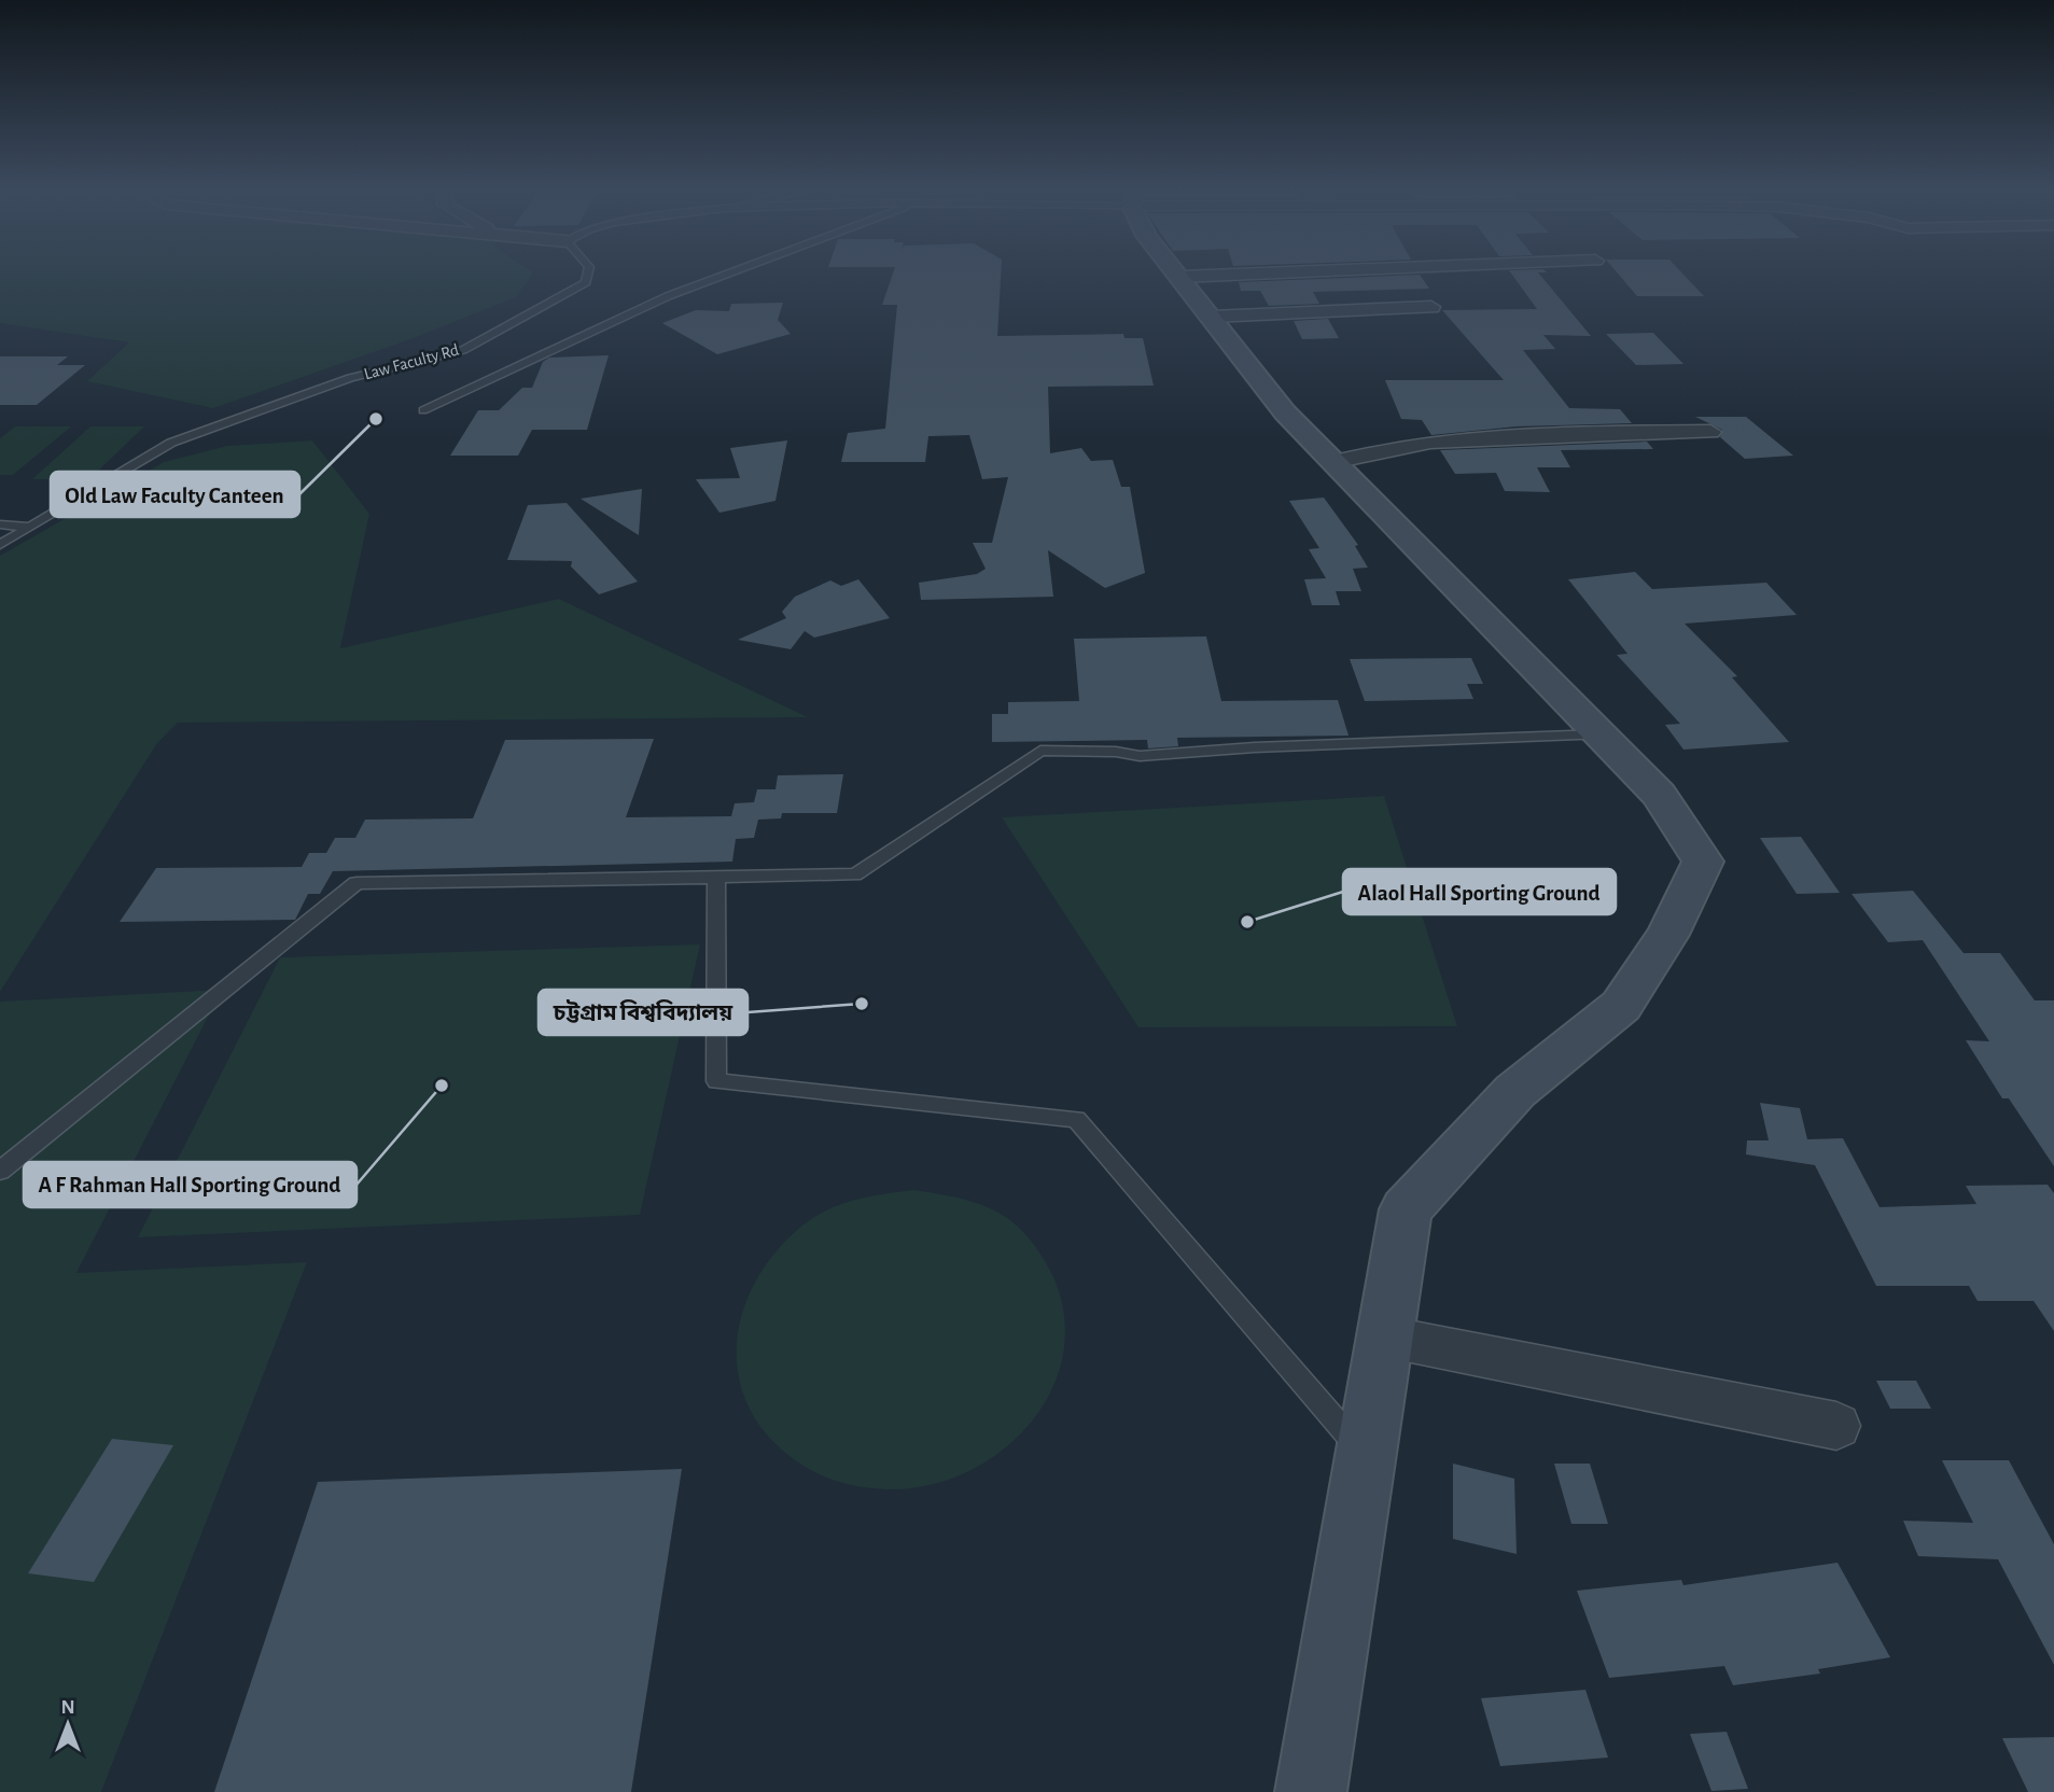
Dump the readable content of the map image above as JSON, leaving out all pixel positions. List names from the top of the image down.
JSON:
{
  "streets": {
    "lane": ["Law Faculty Rd"]
  },
  "places": [
    "Old Law Faculty Canteen",
    "Alaol Hall Sporting Ground",
    "চট্টগ্রাম বিশ্ববিদ্যালয়",
    "A F Rahman Hall Sporting Ground"
  ],
  "north": "top"
}
